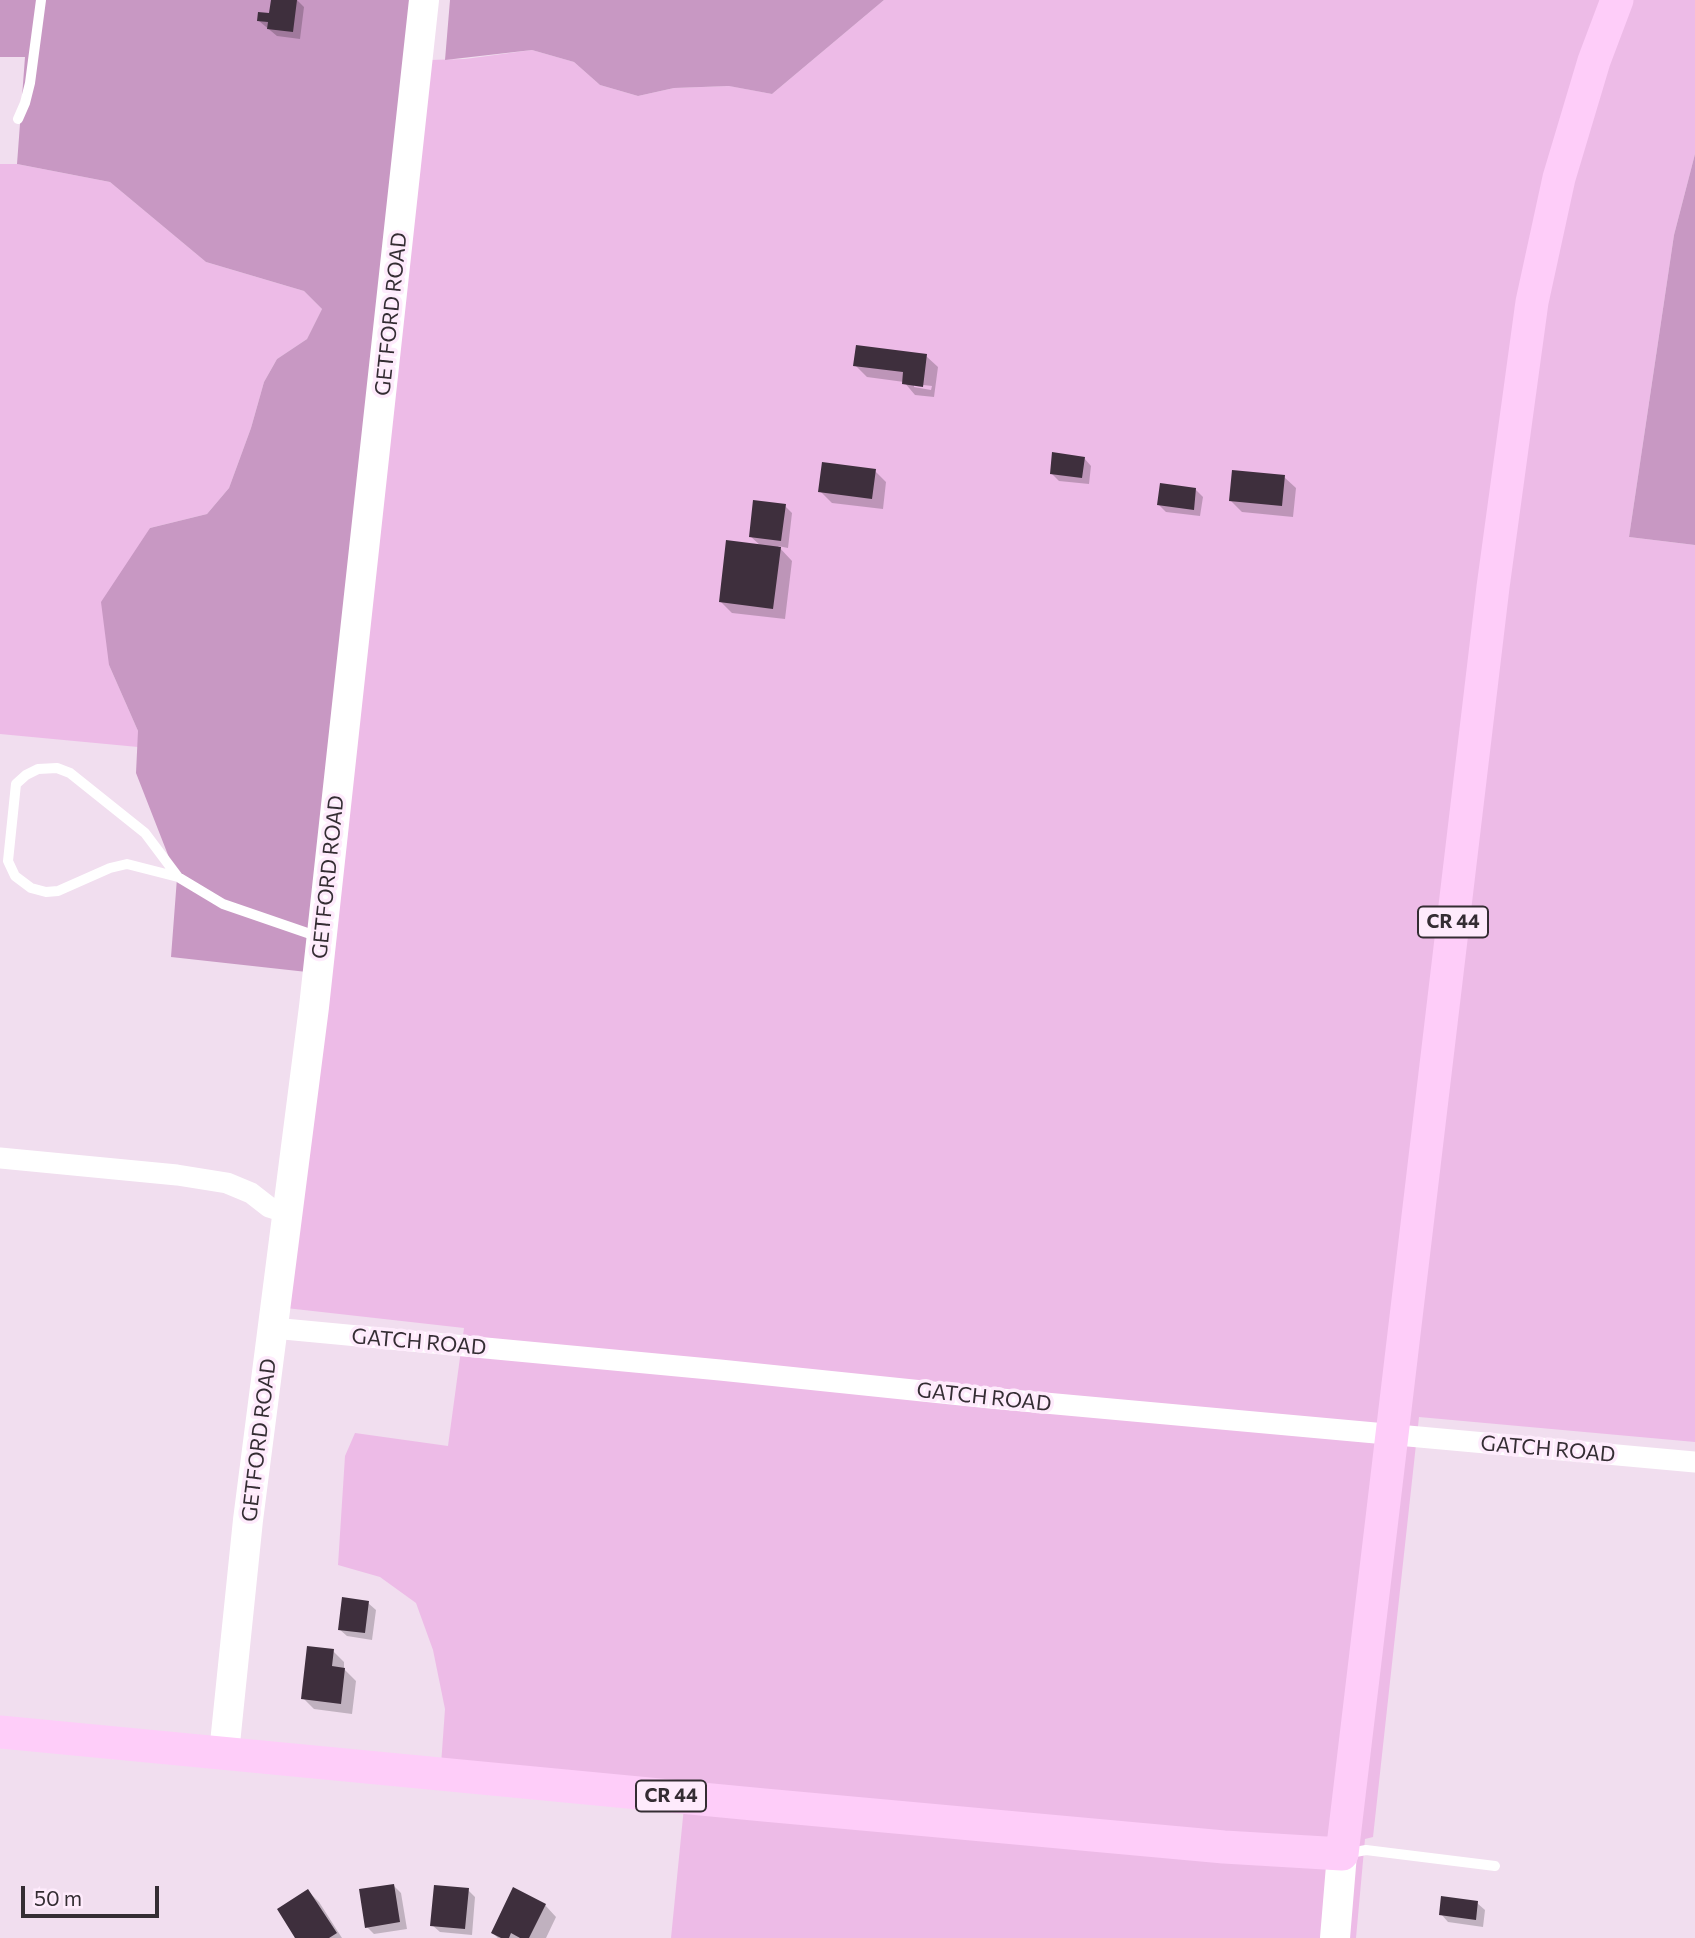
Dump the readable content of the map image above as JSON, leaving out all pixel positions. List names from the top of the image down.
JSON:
{
  "streets": {
    "main road": ["CR 44"],
    "street": ["GETFORD ROAD", "GATCH ROAD"]
  },
  "crossings": [
    ["GETFORD ROAD", "CR 44"],
    ["GETFORD ROAD", "GATCH ROAD"],
    ["CR 44", "GATCH ROAD"]
  ],
  "scale_bar": "50 m"
}
